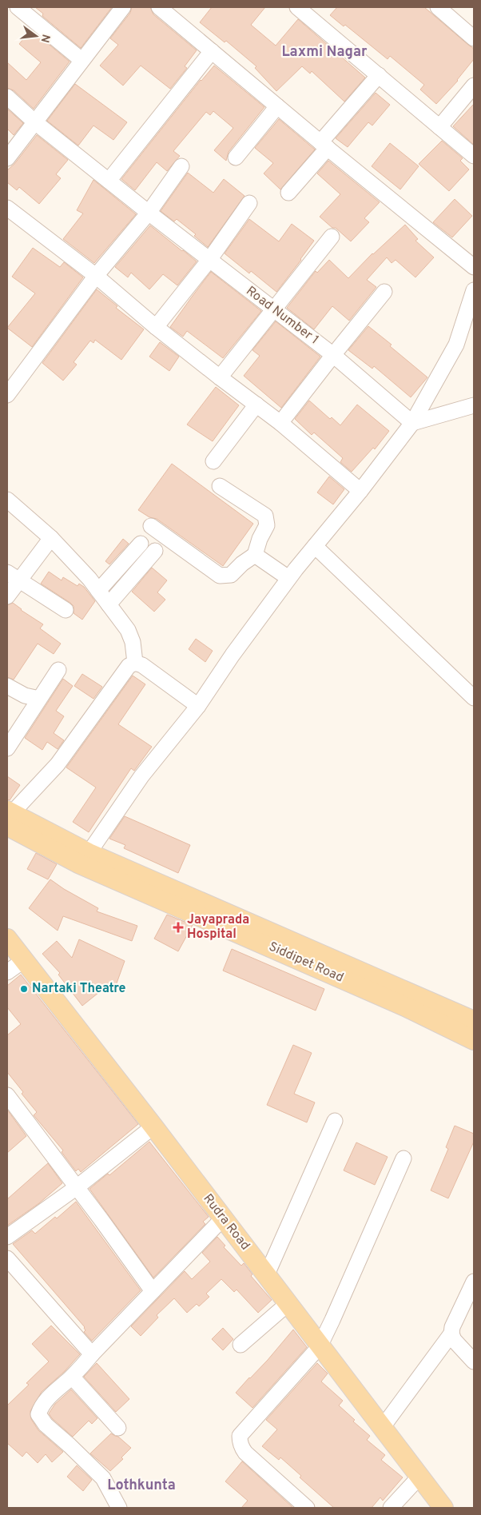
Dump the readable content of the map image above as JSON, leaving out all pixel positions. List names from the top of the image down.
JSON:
{
  "streets": {
    "main road": ["Siddipet Road", "Rudra Road"],
    "street": ["Road Number 1"]
  },
  "districts": ["Laxmi Nagar", "Lothkunta"],
  "places": {
    "health": ["Jayaprada Hospital"],
    "other": ["Nartaki Theatre"]
  },
  "north": "right"
}
